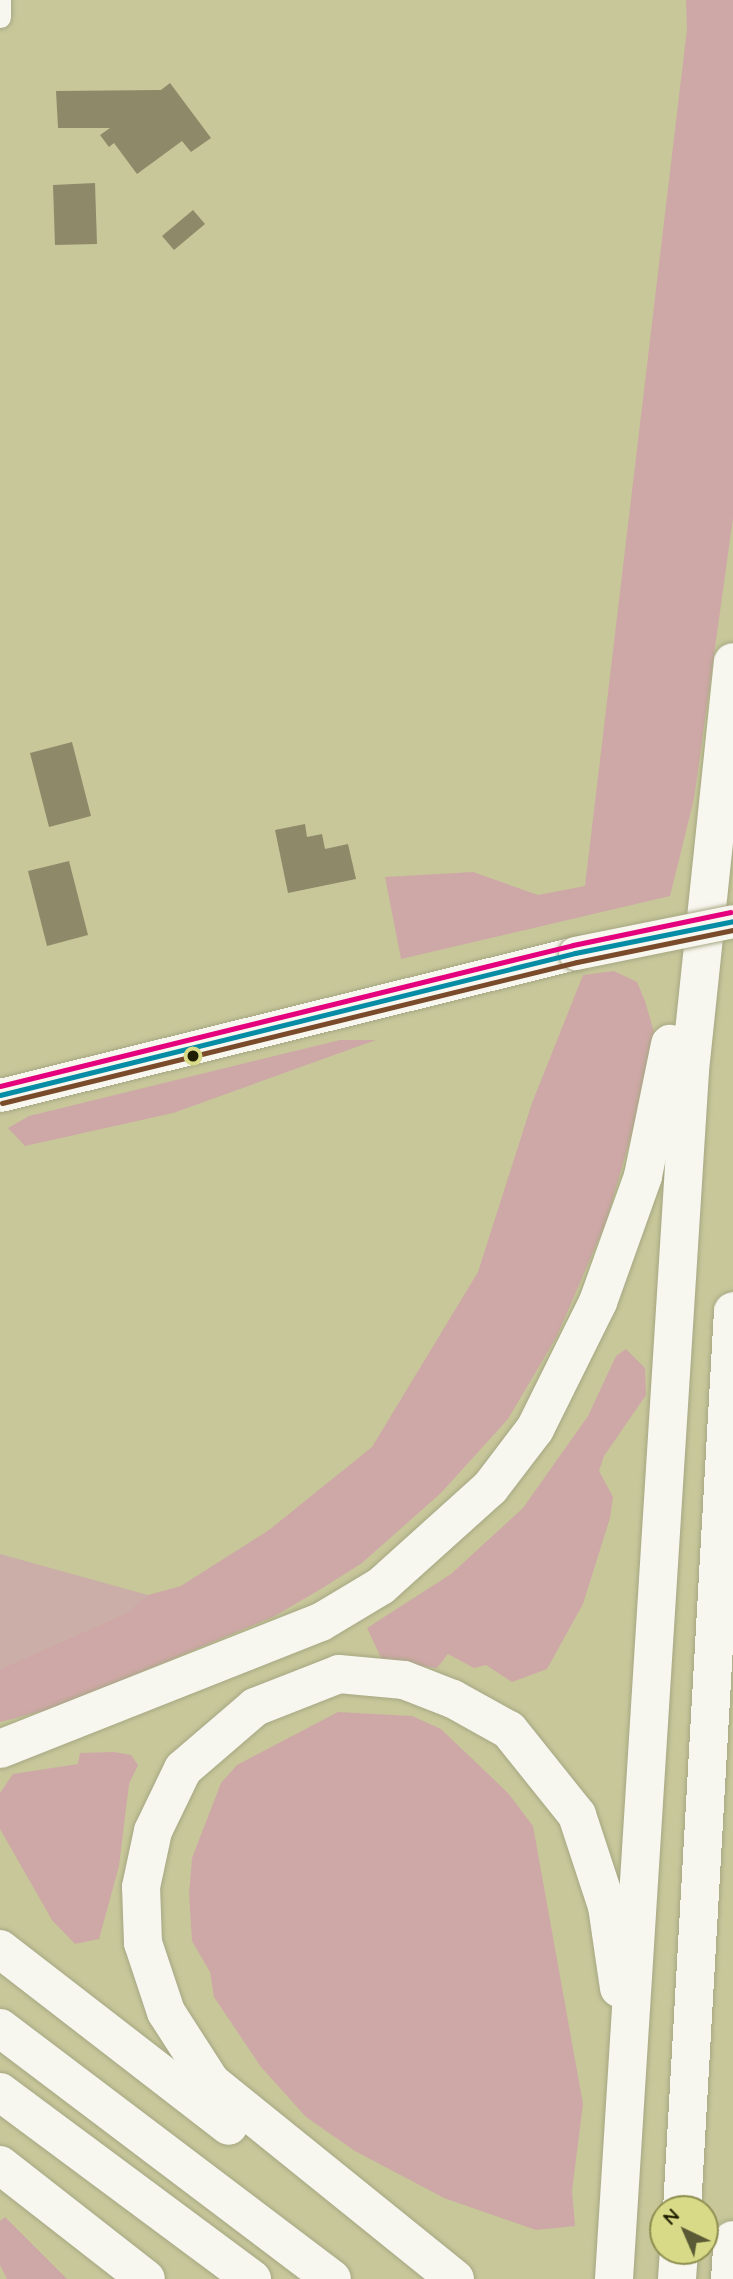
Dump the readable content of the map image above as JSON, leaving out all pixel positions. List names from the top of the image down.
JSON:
{
  "north": "top left"
}
